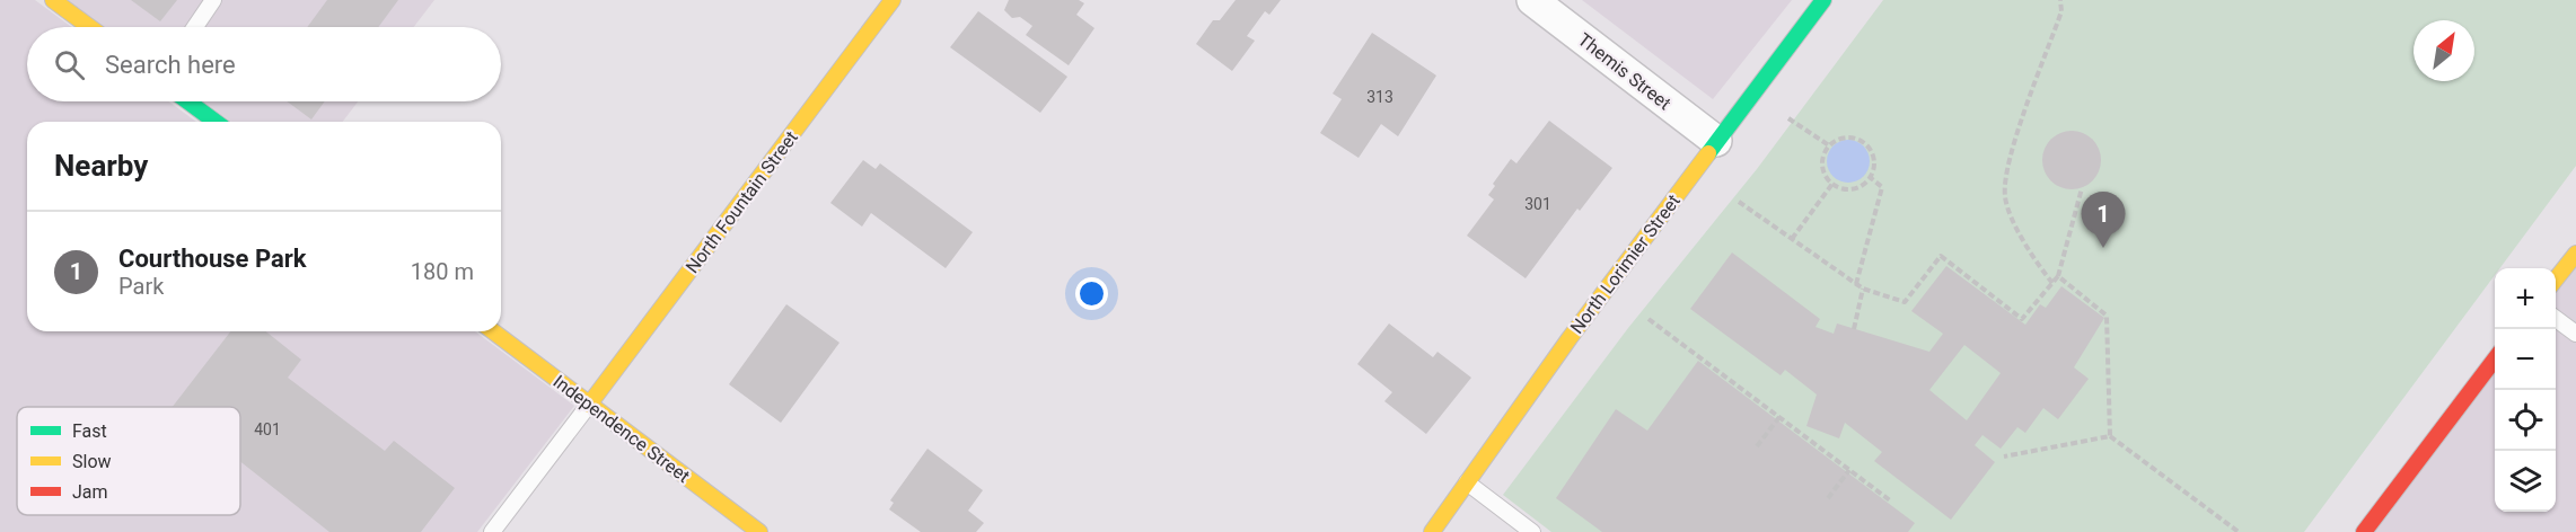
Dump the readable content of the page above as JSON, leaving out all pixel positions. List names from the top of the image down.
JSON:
{
  "streets": {
    "street": [
      "Themis Street",
      "North Fountain Street",
      "North Lorimier Street",
      "Independence Street"
    ]
  },
  "crossings": [
    ["Themis Street", "North Lorimier Street"],
    ["North Fountain Street", "Independence Street"]
  ],
  "house_numbers": ["313", "301", "401"],
  "legend": ["Fast", "Slow", "Jam"],
  "north": "top right",
  "page": {
    "search": "Search here",
    "heading": "Nearby",
    "pins": "1",
    "list": [
      {
        "mark": "1",
        "name": "Courthouse Park",
        "note": "Park",
        "value": "180 m"
      }
    ],
    "map_buttons": ["+", "−"]
  }
}
